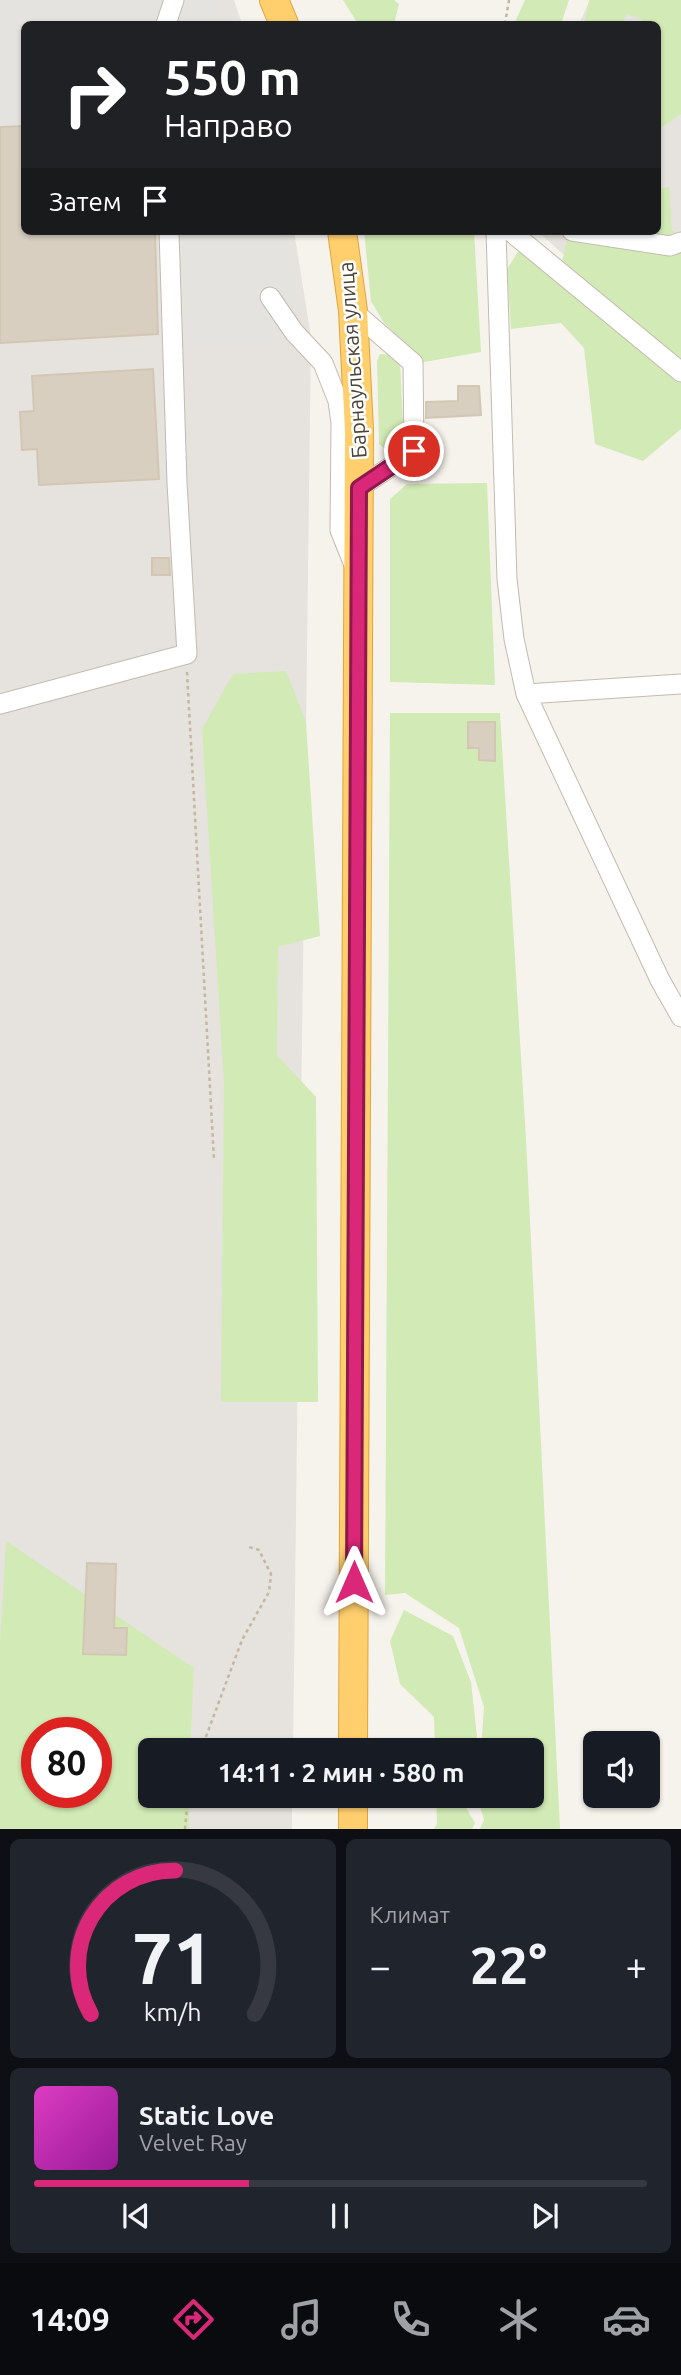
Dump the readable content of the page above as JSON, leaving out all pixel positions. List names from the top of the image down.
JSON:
{
  "streets": {
    "highway": ["Барнаульская улица"]
  },
  "page": {
    "turn": ["550 m", "Направо"],
    "then": "Затем",
    "limit": "80",
    "trip": "14:11 · 2 мин · 580 m",
    "tile": "Климат",
    "heat": ["−", "22°", "+"],
    "song": ["Static Love", "Velvet Ray"],
    "tabs": "14:09",
    "gauge": ["71", "km/h"]
  }
}
